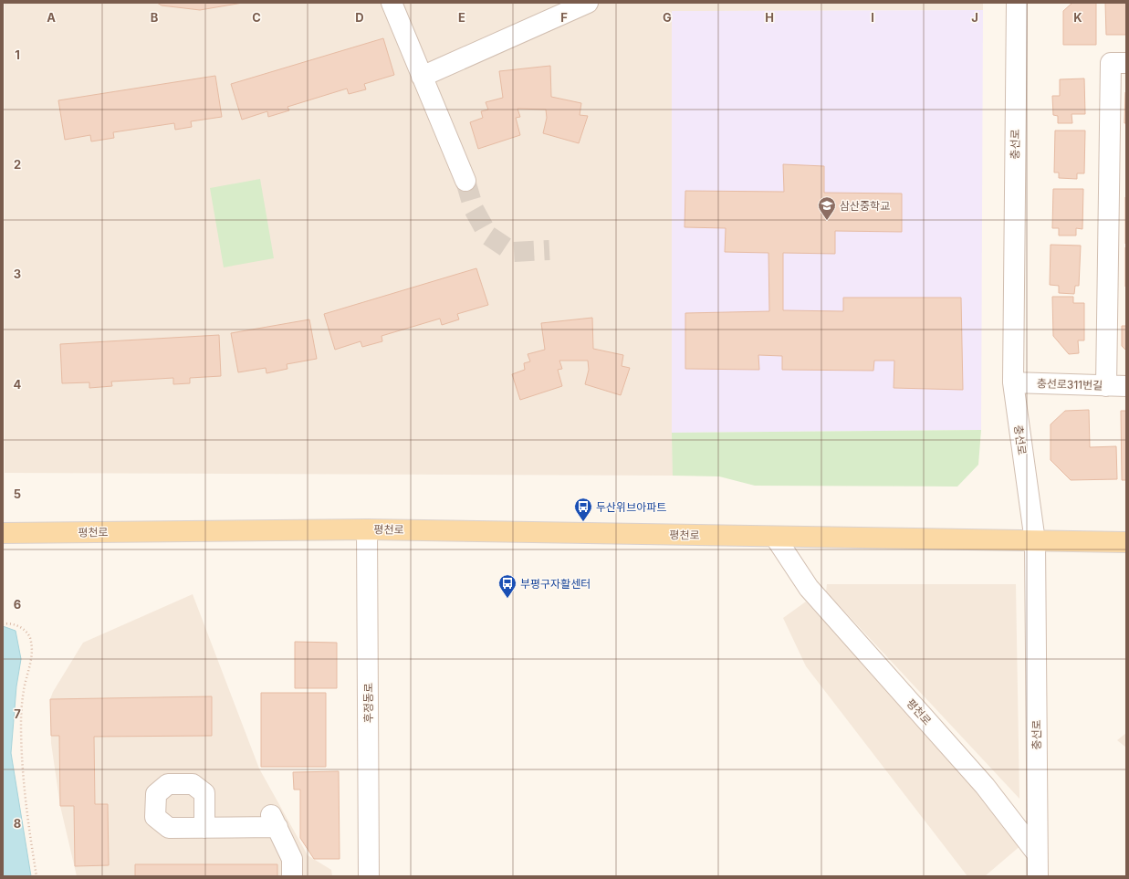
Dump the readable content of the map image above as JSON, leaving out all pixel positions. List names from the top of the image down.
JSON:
{
  "streets": {
    "main road": ["평천로"],
    "street": ["충선로", "충선로311번길", "후정동로"]
  },
  "crossings": [
    ["충선로", "충선로311번길"],
    ["충선로", "평천로"],
    ["평천로", "후정동로"]
  ],
  "places": {
    "school or university": ["삼산중학교"],
    "bus stop": ["두산위브아파트", "부평구자활센터"]
  },
  "grid": {
    "columns": [
      "A",
      "B",
      "C",
      "D",
      "E",
      "F",
      "G",
      "H",
      "I",
      "J",
      "K"
    ],
    "rows": [
      "1",
      "2",
      "3",
      "4",
      "5",
      "6",
      "7",
      "8"
    ]
  }
}
